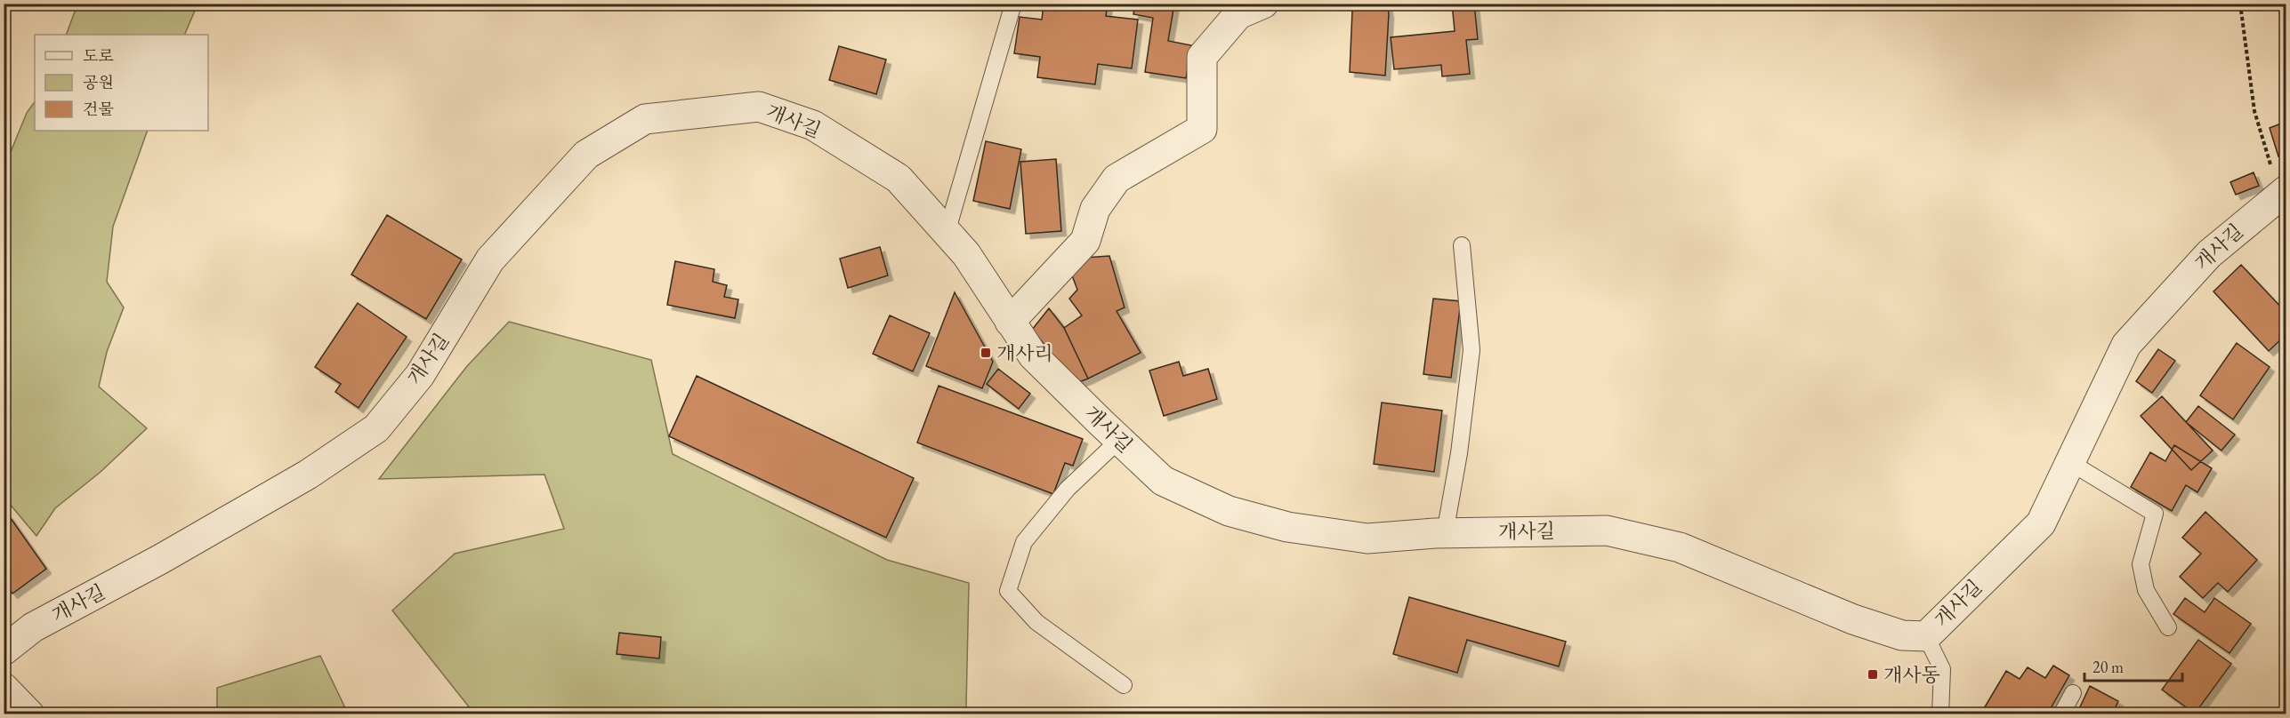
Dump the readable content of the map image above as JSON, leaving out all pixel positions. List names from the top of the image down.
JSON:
{
  "streets": {
    "street": ["개사길"]
  },
  "places": {
    "transit": ["개사리", "개사동"]
  },
  "legend": ["도로", "공원", "건물"],
  "scale_bar": "20 m"
}
